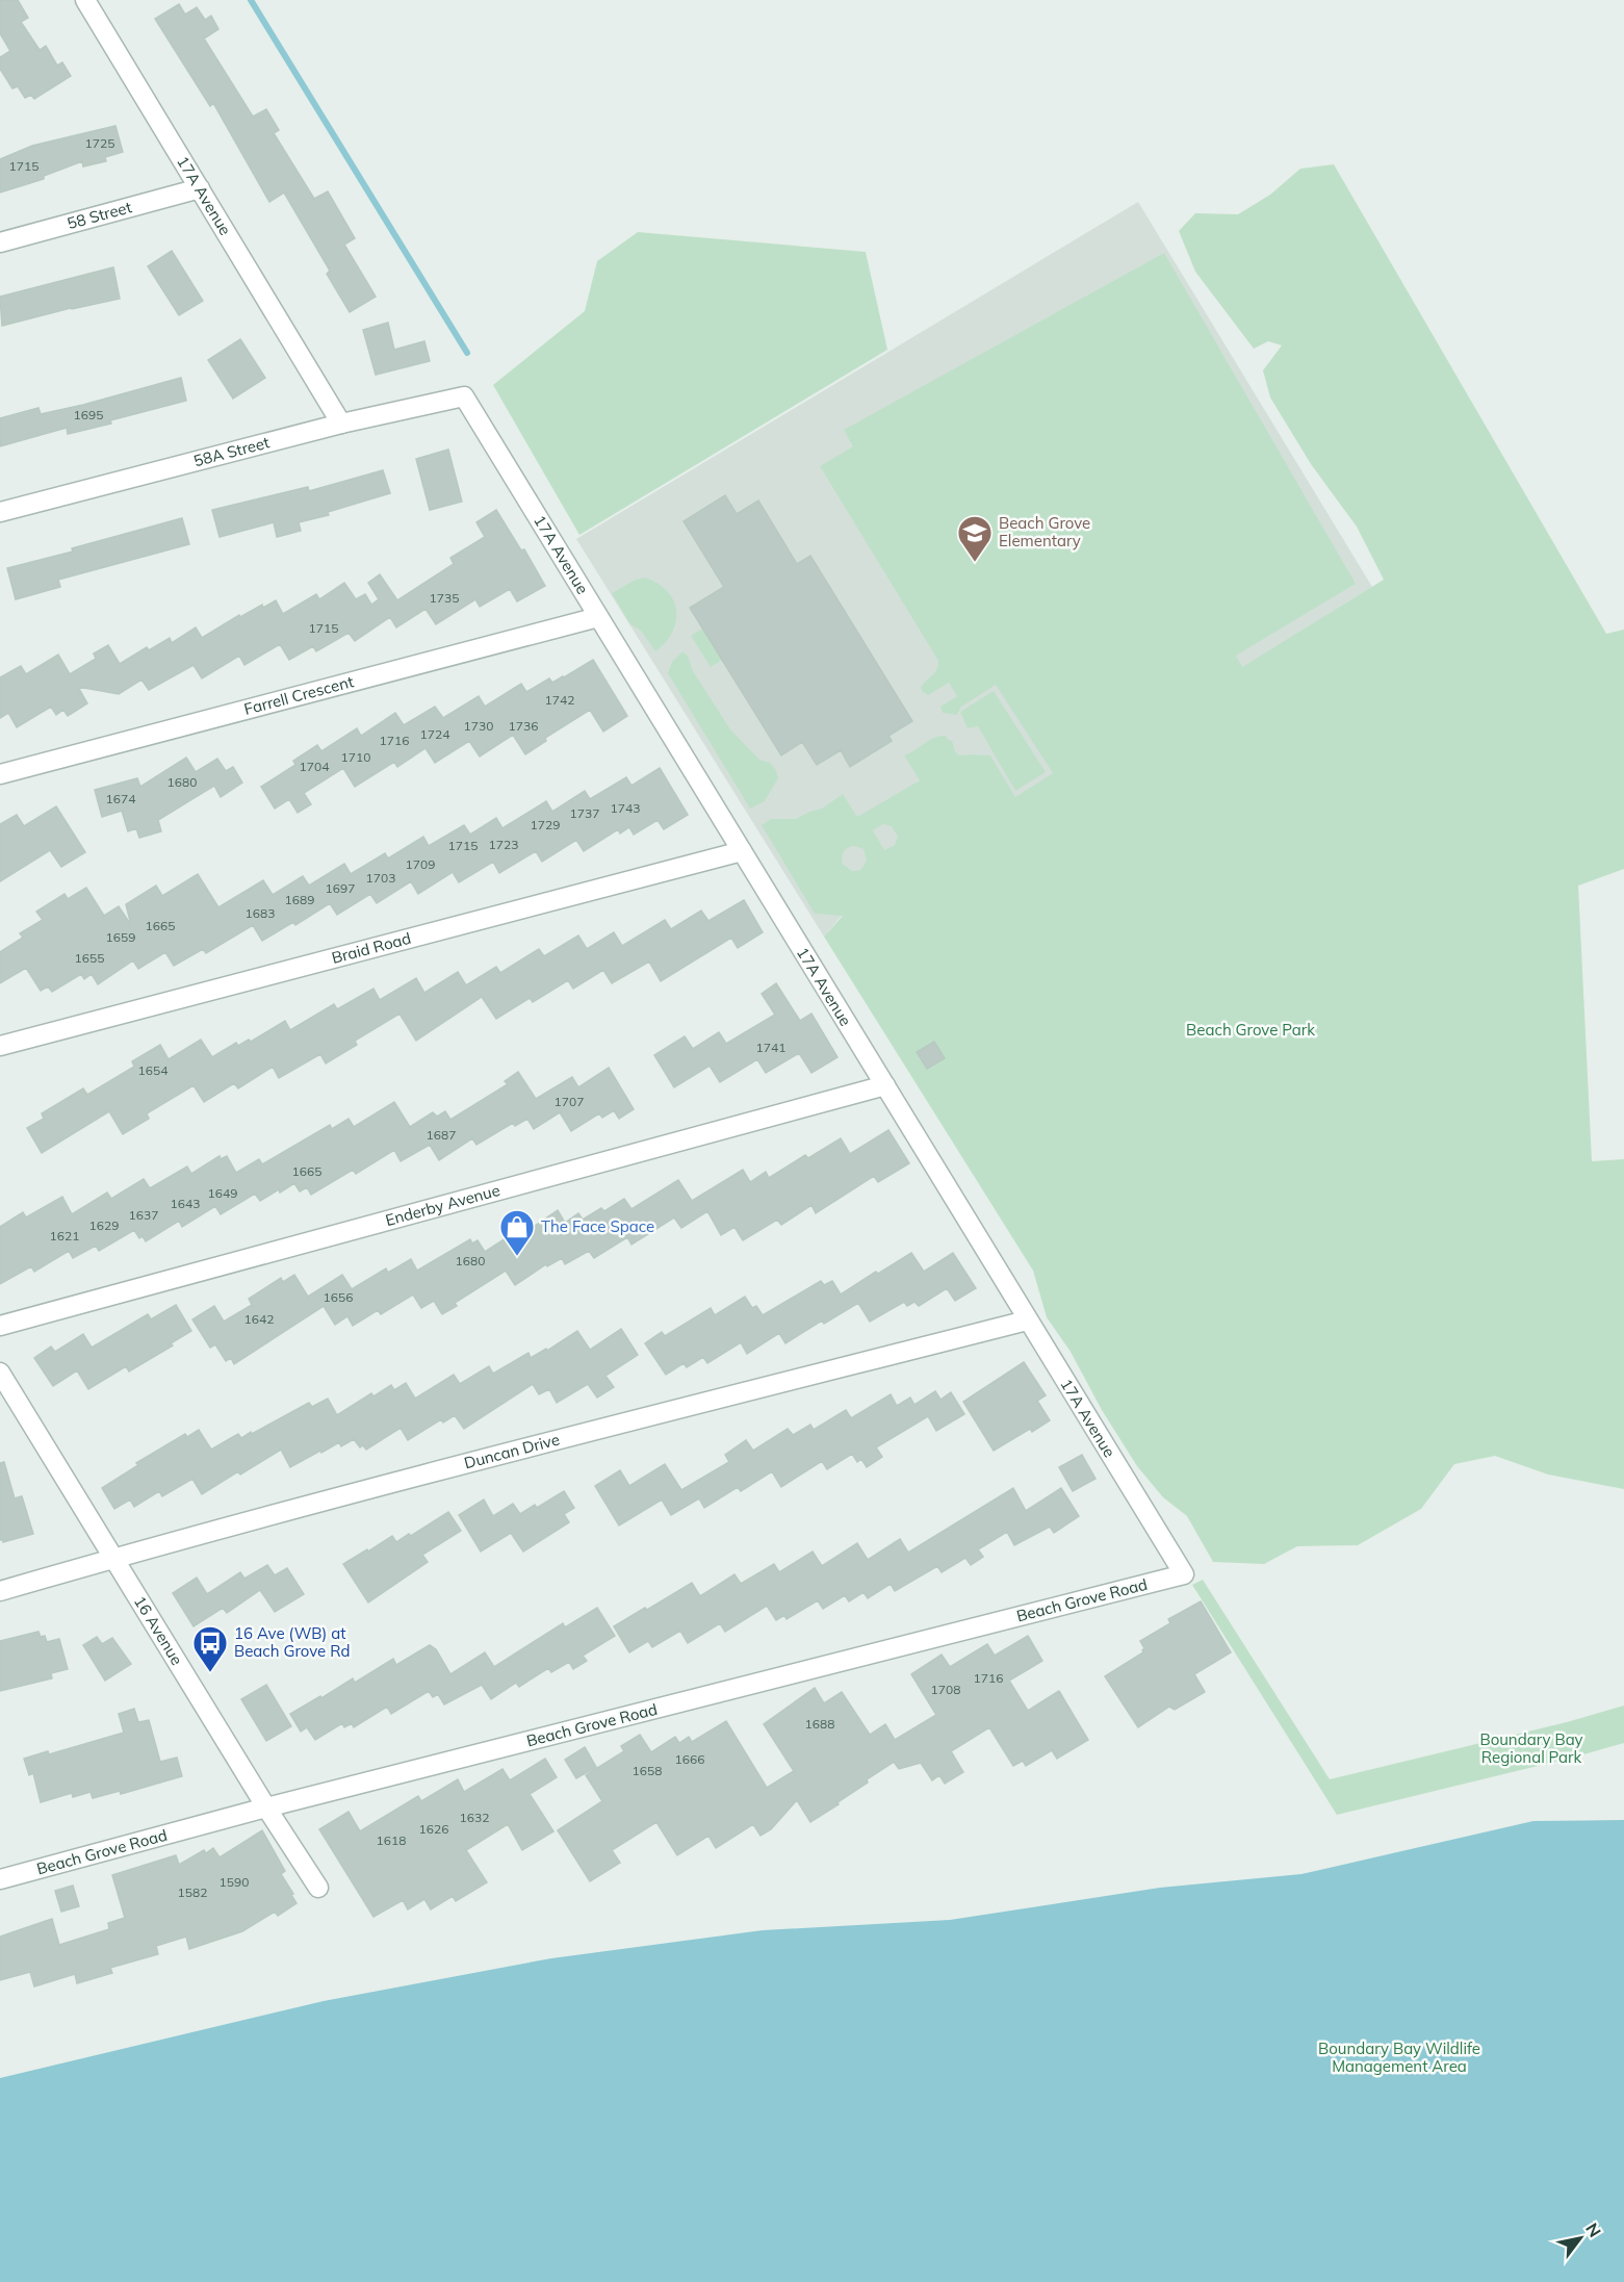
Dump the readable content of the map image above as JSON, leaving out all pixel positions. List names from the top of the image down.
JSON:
{
  "streets": {
    "street": [
      "17A Avenue",
      "58 Street",
      "58A Street",
      "Farrell Crescent",
      "Braid Road",
      "Enderby Avenue",
      "Duncan Drive",
      "Beach Grove Road",
      "16 Avenue"
    ]
  },
  "crossings": [
    ["17A Avenue", "58 Street"],
    ["17A Avenue", "58A Street"],
    ["17A Avenue", "Farrell Crescent"],
    ["17A Avenue", "Braid Road"],
    ["17A Avenue", "Enderby Avenue"],
    ["17A Avenue", "Duncan Drive"],
    ["17A Avenue", "Beach Grove Road"],
    ["Duncan Drive", "16 Avenue"],
    ["Beach Grove Road", "16 Avenue"]
  ],
  "parks": ["Beach Grove Park", "Boundary Bay Regional Park", "Boundary Bay Wildlife Management Area"],
  "places": {
    "school or university": ["Beach Grove Elementary"],
    "shop": ["The Face Space"],
    "bus stop": ["16 Ave (WB) at Beach Grove Rd"]
  },
  "house_numbers": [
    "1725",
    "1715",
    "1695",
    "1735",
    "1715",
    "1742",
    "1730",
    "1736",
    "1724",
    "1716",
    "1710",
    "1704",
    "1680",
    "1674",
    "1743",
    "1737",
    "1729",
    "1723",
    "1715",
    "1709",
    "1703",
    "1697",
    "1689",
    "1683",
    "1665",
    "1659",
    "1655",
    "1741",
    "1654",
    "1707",
    "1687",
    "1665",
    "1649",
    "1643",
    "1637",
    "1629",
    "1621",
    "1680",
    "1656",
    "1642",
    "1716",
    "1708",
    "1688",
    "1666",
    "1658",
    "1632",
    "1626",
    "1618",
    "1590",
    "1582"
  ],
  "north": "top right"
}
